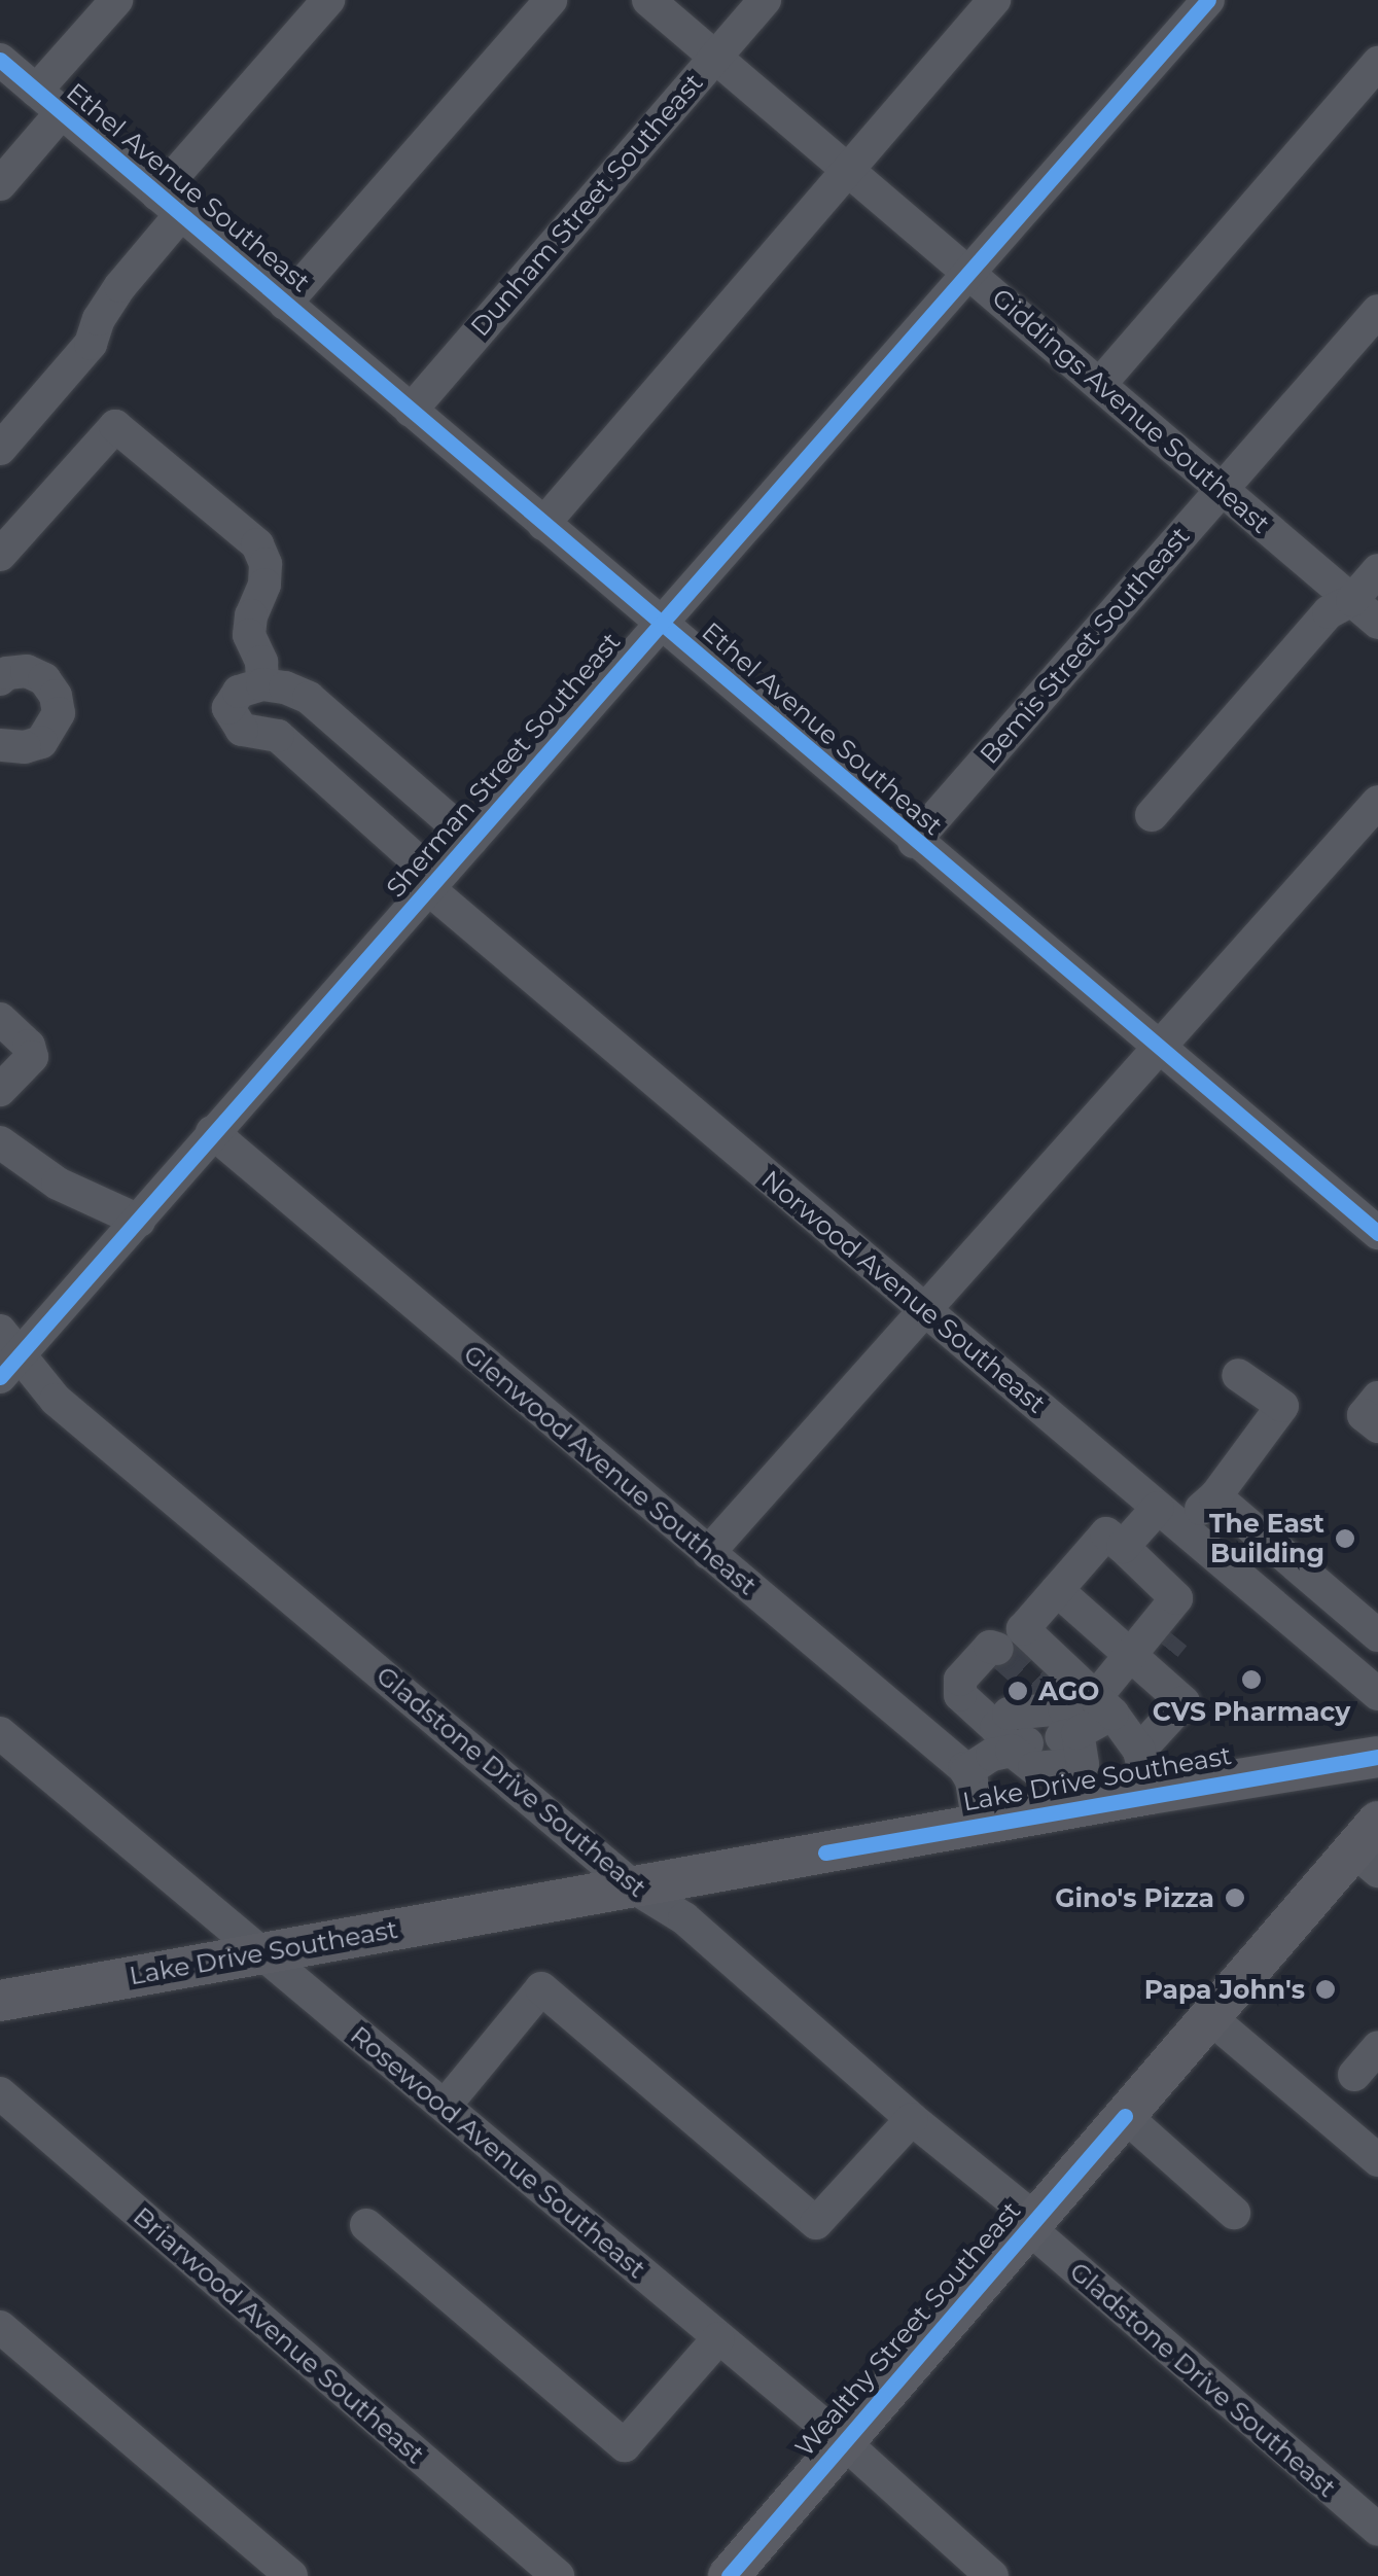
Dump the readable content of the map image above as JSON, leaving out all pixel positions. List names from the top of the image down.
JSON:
{
  "streets": {
    "main road": ["Lake Drive Southeast", "Wealthy Street Southeast"],
    "street": [
      "Ethel Avenue Southeast",
      "Dunham Street Southeast",
      "Giddings Avenue Southeast",
      "Bemis Street Southeast",
      "Sherman Street Southeast",
      "Norwood Avenue Southeast",
      "Glenwood Avenue Southeast",
      "Gladstone Drive Southeast",
      "Rosewood Avenue Southeast",
      "Briarwood Avenue Southeast"
    ]
  },
  "crossings": [
    ["Ethel Avenue Southeast", "Dunham Street Southeast"],
    ["Ethel Avenue Southeast", "Bemis Street Southeast"],
    ["Ethel Avenue Southeast", "Sherman Street Southeast"],
    ["Dunham Street Southeast", "Giddings Avenue Southeast"],
    ["Giddings Avenue Southeast", "Bemis Street Southeast"],
    ["Giddings Avenue Southeast", "Sherman Street Southeast"],
    ["Sherman Street Southeast", "Norwood Avenue Southeast"],
    ["Sherman Street Southeast", "Glenwood Avenue Southeast"],
    ["Sherman Street Southeast", "Gladstone Drive Southeast"],
    ["Lake Drive Southeast", "Gladstone Drive Southeast"],
    ["Lake Drive Southeast", "Rosewood Avenue Southeast"],
    ["Gladstone Drive Southeast", "Wealthy Street Southeast"],
    ["Rosewood Avenue Southeast", "Wealthy Street Southeast"]
  ],
  "places": [
    "The East Building",
    "CVS Pharmacy",
    "AGO",
    "Gino's Pizza",
    "Papa John's"
  ]
}
